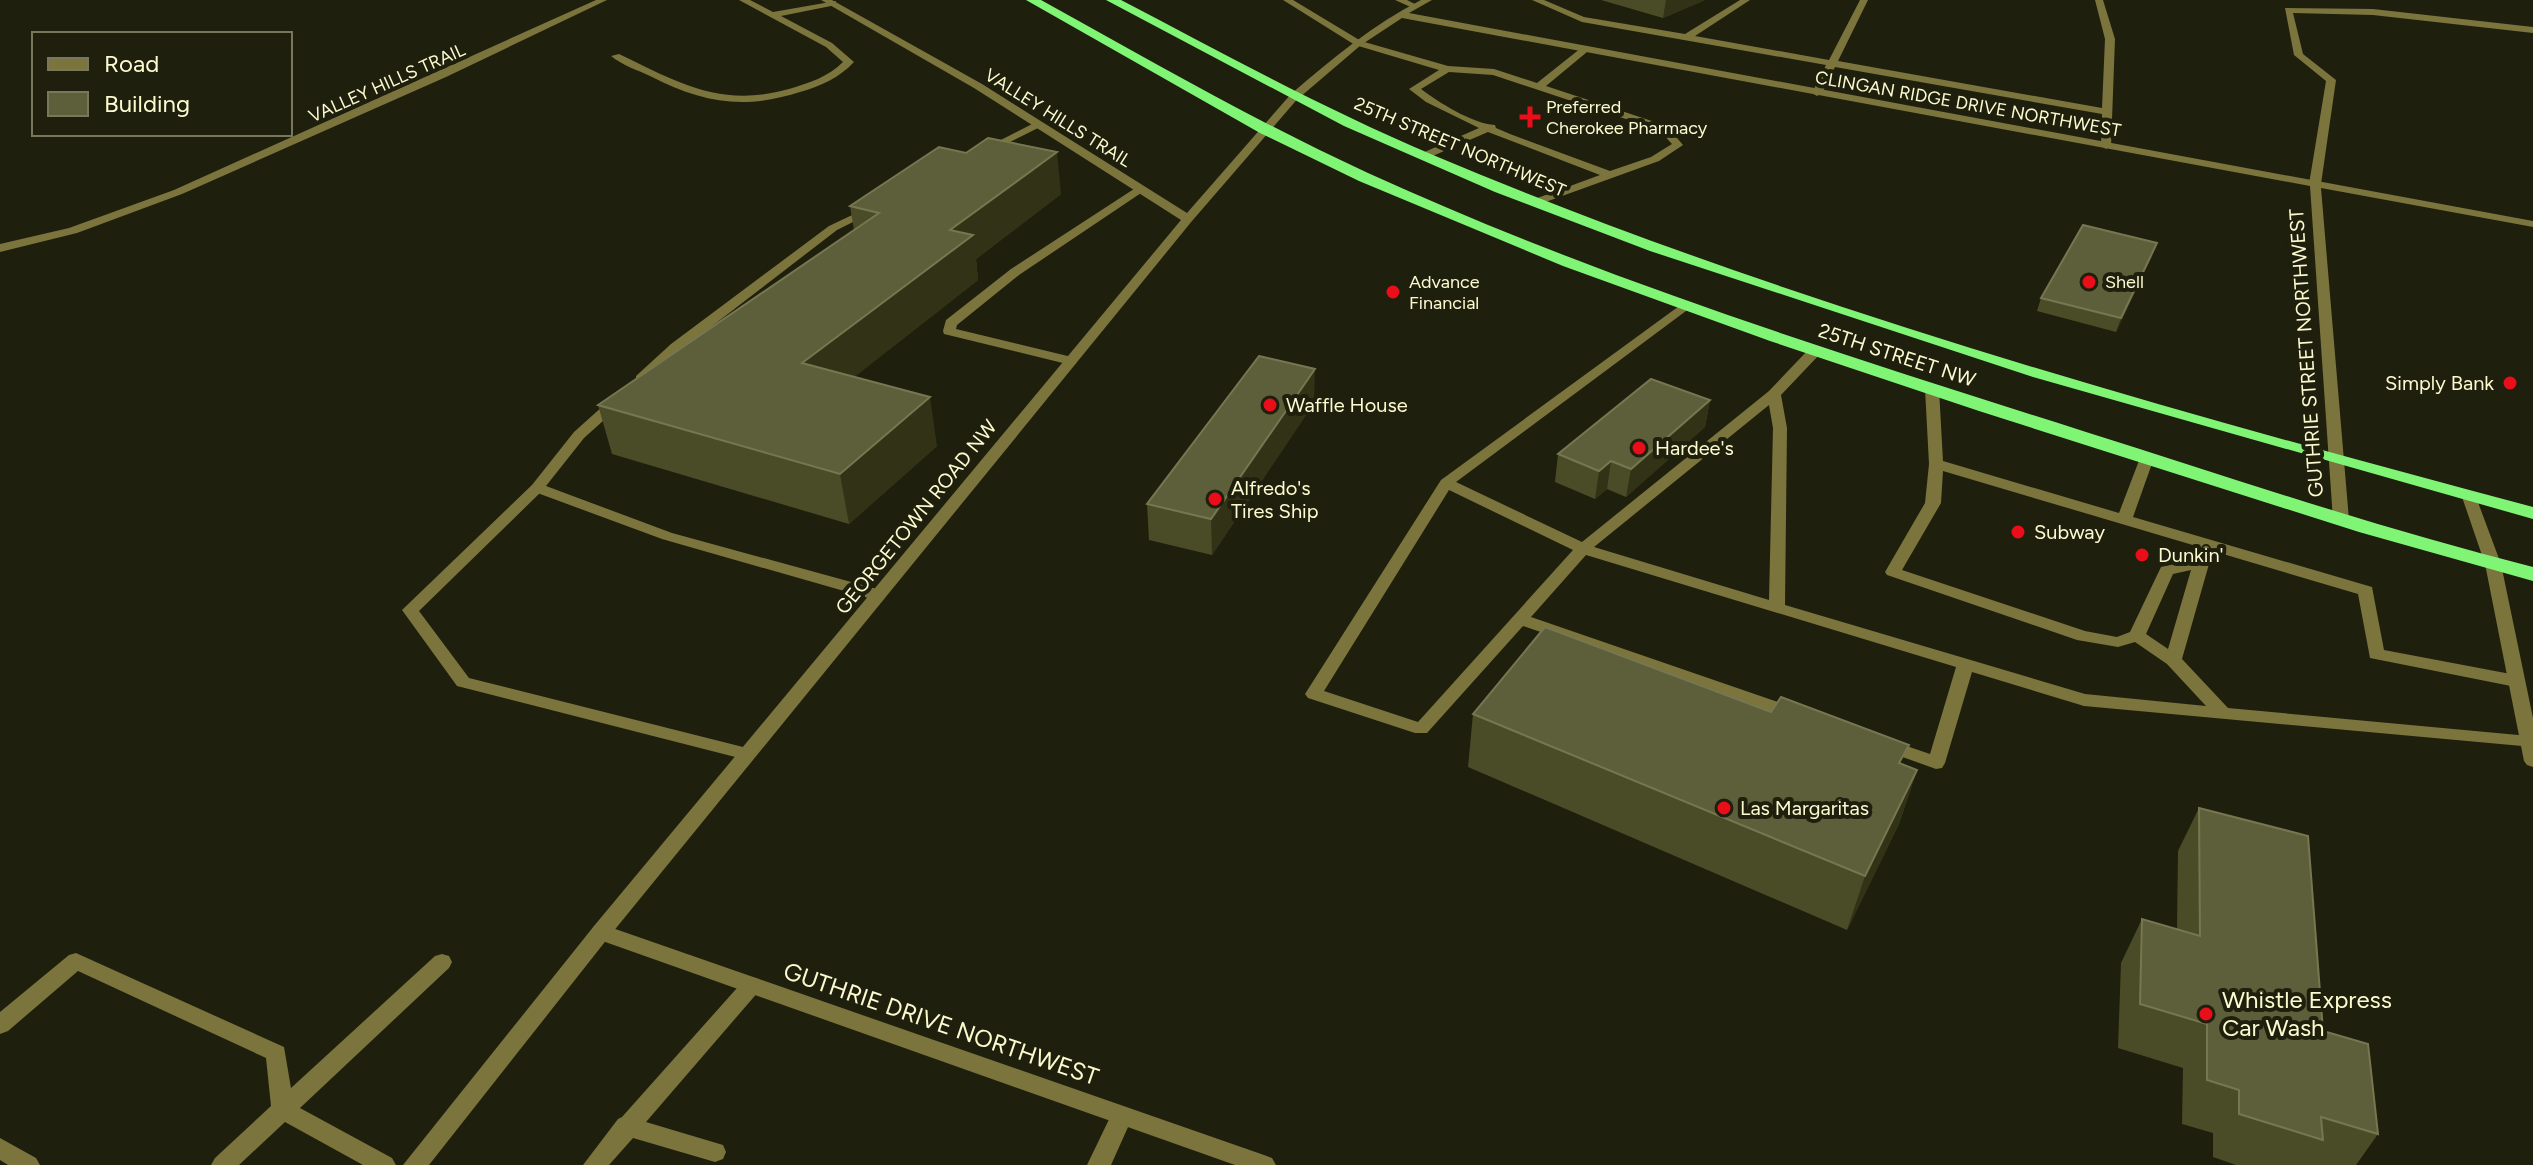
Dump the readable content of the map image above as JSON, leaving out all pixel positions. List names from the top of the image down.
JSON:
{
  "streets": {
    "highway": ["25TH STREET NORTHWEST", "25TH STREET NW"],
    "street": [
      "VALLEY HILLS TRAIL",
      "CLINGAN RIDGE DRIVE NORTHWEST",
      "GUTHRIE STREET NORTHWEST",
      "GEORGETOWN ROAD NW",
      "GUTHRIE DRIVE NORTHWEST"
    ]
  },
  "crossings": [
    ["VALLEY HILLS TRAIL", "GEORGETOWN ROAD NW"],
    ["CLINGAN RIDGE DRIVE NORTHWEST", "GUTHRIE STREET NORTHWEST"],
    ["CLINGAN RIDGE DRIVE NORTHWEST", "GEORGETOWN ROAD NW"],
    ["25TH STREET NORTHWEST", "25TH STREET NW"],
    ["25TH STREET NORTHWEST", "GEORGETOWN ROAD NW"],
    ["GUTHRIE STREET NORTHWEST", "25TH STREET NW"],
    ["25TH STREET NW", "GEORGETOWN ROAD NW"],
    ["GEORGETOWN ROAD NW", "GUTHRIE DRIVE NORTHWEST"]
  ],
  "places": {
    "health": ["Preferred Cherokee Pharmacy"],
    "other": [
      "Shell",
      "Advance Financial",
      "Simply Bank",
      "Waffle House",
      "Hardee's",
      "Alfredo's Tires Ship",
      "Subway",
      "Dunkin'",
      "Las Margaritas",
      "Whistle Express Car Wash"
    ]
  },
  "legend": ["Road", "Building"]
}
